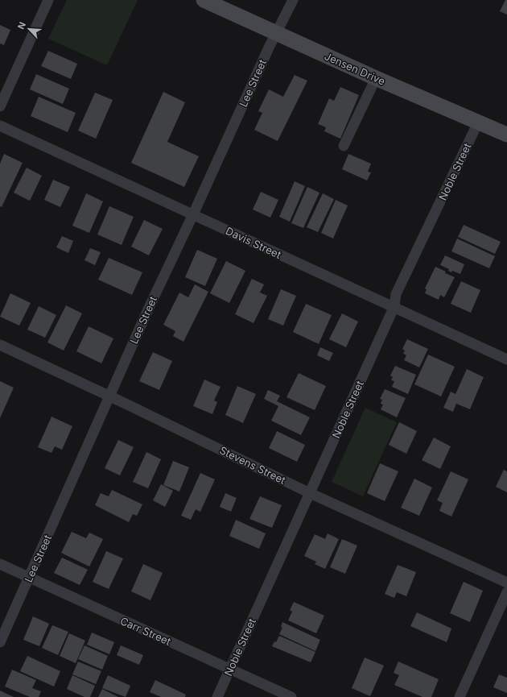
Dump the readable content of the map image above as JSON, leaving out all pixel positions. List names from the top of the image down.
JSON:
{
  "streets": {
    "main road": ["Jensen Drive"],
    "street": [
      "Lee Street",
      "Noble Street",
      "Davis Street",
      "Stevens Street",
      "Carr Street"
    ]
  },
  "crossings": [
    ["Jensen Drive", "Lee Street"],
    ["Jensen Drive", "Noble Street"],
    ["Lee Street", "Davis Street"],
    ["Lee Street", "Stevens Street"],
    ["Lee Street", "Carr Street"],
    ["Noble Street", "Davis Street"],
    ["Noble Street", "Stevens Street"],
    ["Noble Street", "Carr Street"]
  ],
  "north": "top left"
}
